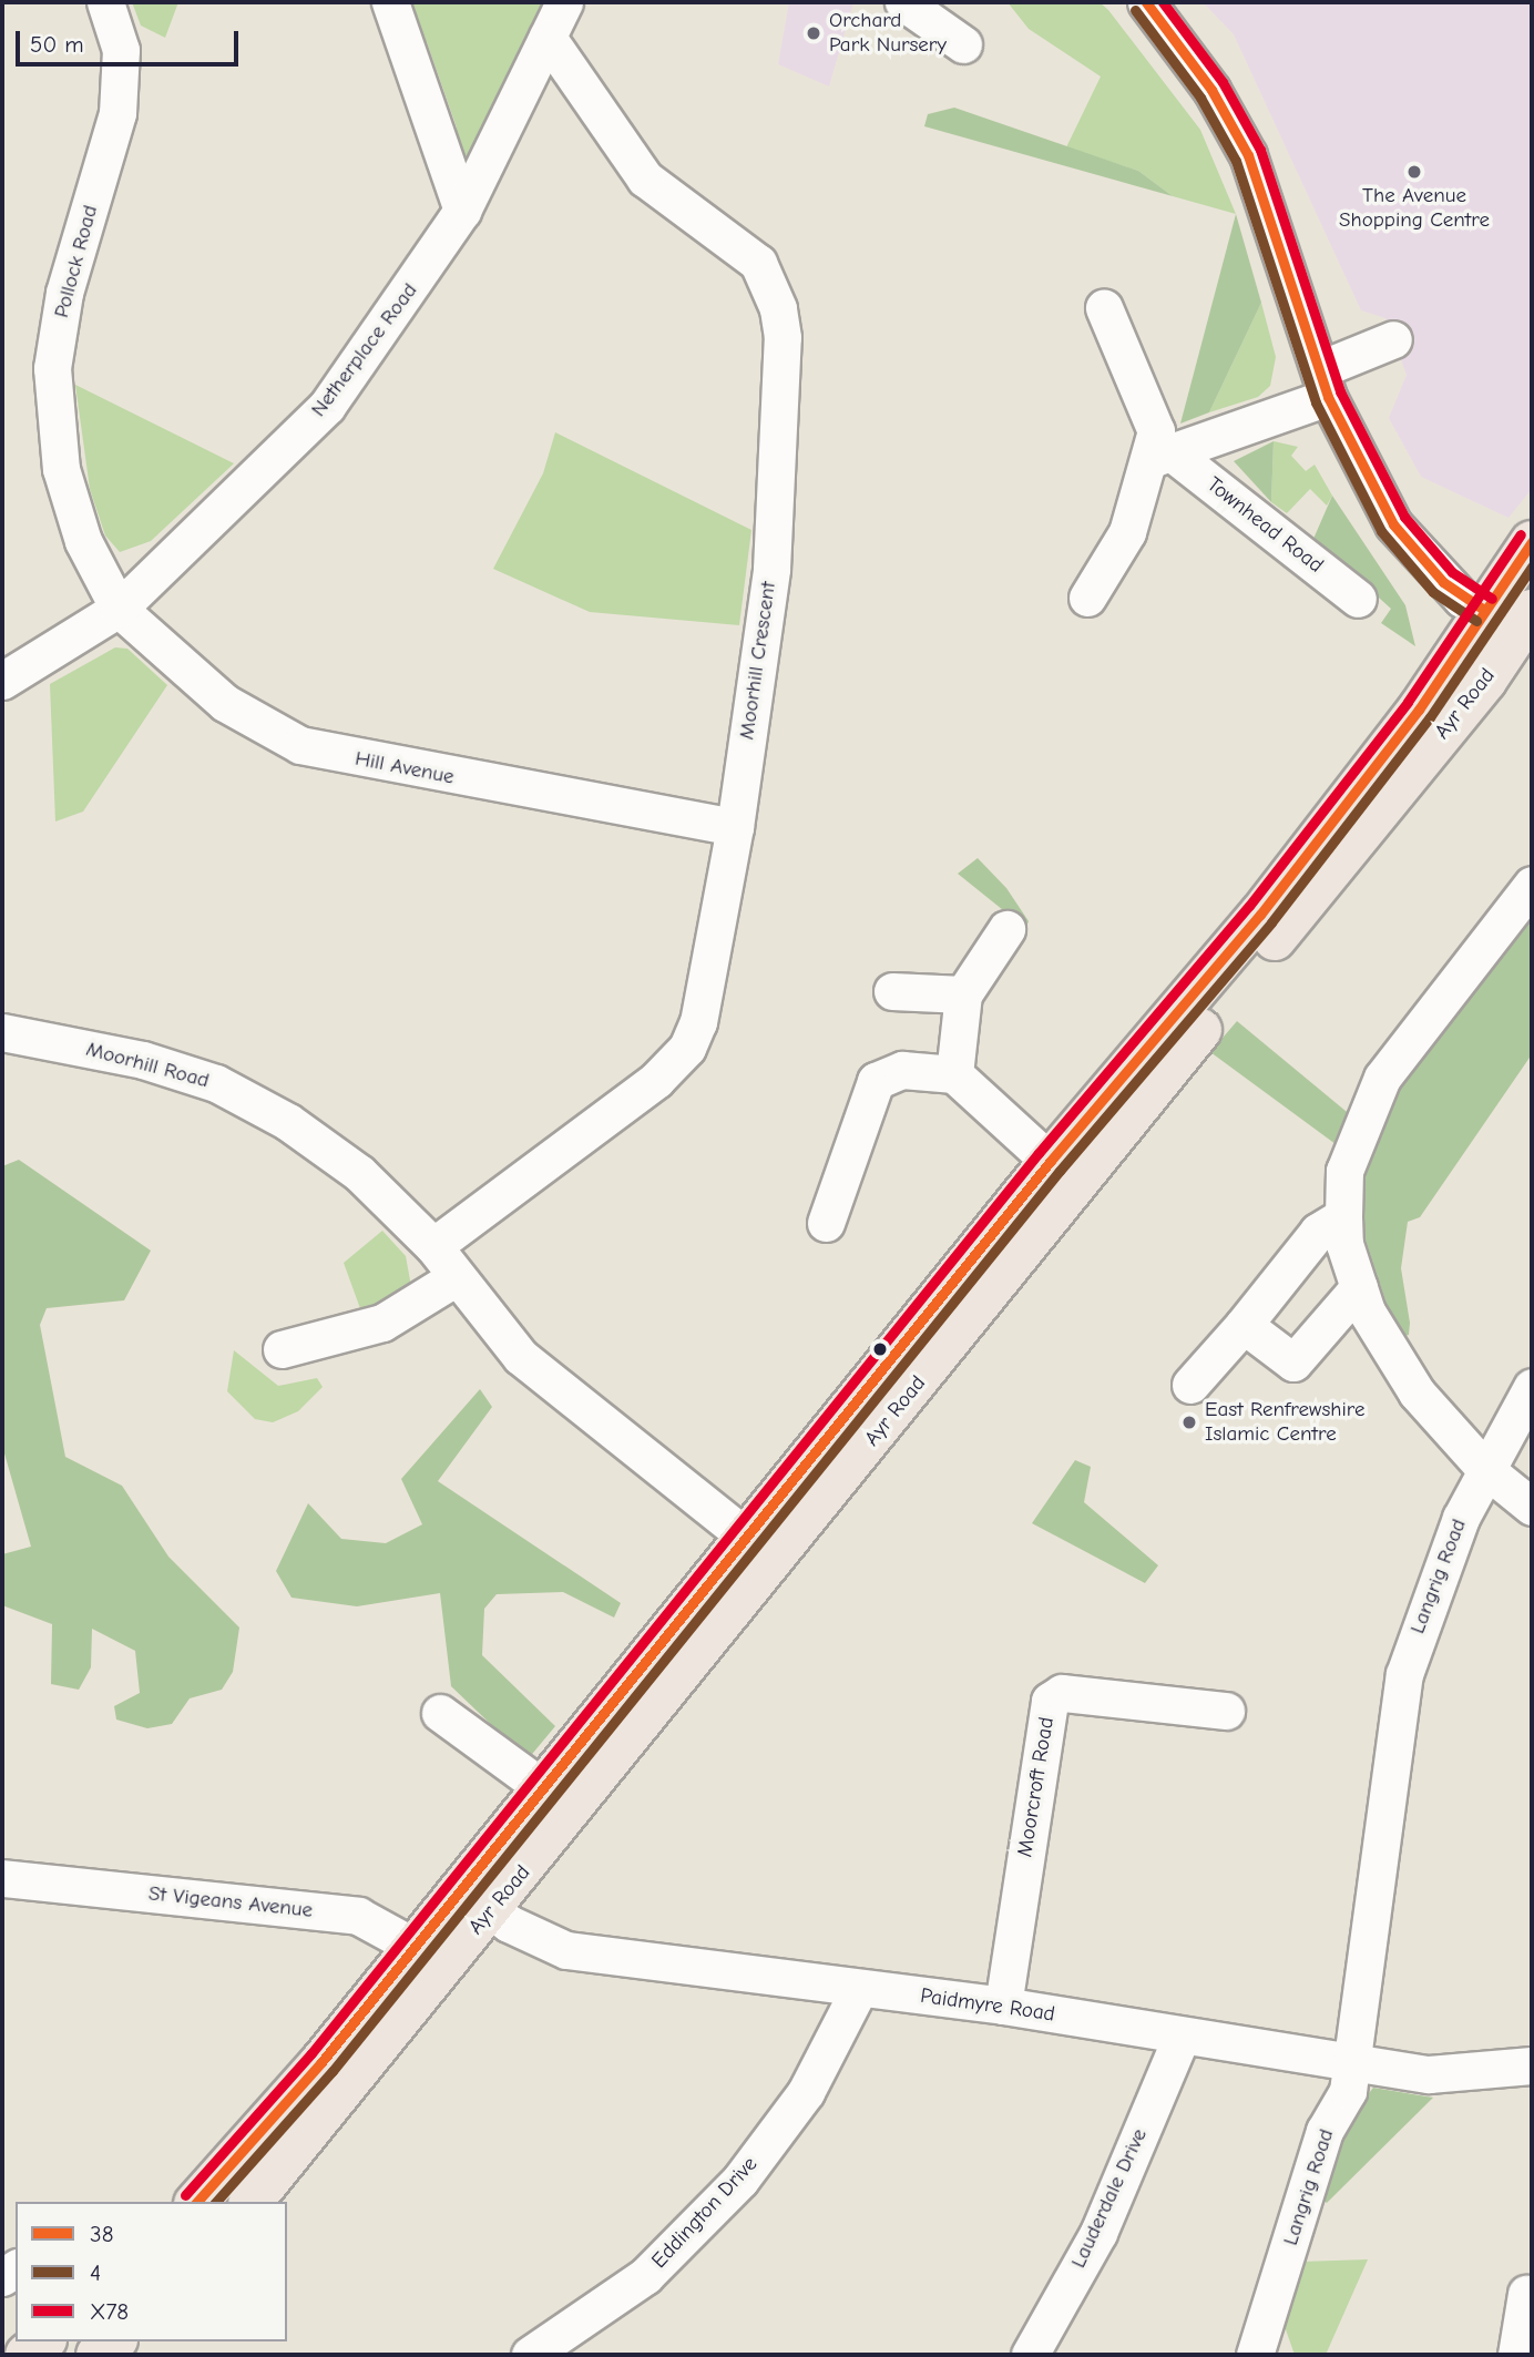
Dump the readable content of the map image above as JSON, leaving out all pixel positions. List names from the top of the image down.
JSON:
{
  "streets": {
    "main road": ["Ayr Road"],
    "street": [
      "Pollock Road",
      "Netherplace Road",
      "Townhead Road",
      "Moorhill Crescent",
      "Hill Avenue",
      "Moorhill Road",
      "Langrig Road",
      "Moorcroft Road",
      "St Vigeans Avenue",
      "Paidmyre Road",
      "Lauderdale Drive",
      "Eddington Drive"
    ]
  },
  "crossings": [
    ["Pollock Road", "Netherplace Road"],
    ["Pollock Road", "Hill Avenue"],
    ["Netherplace Road", "Moorhill Crescent"],
    ["Netherplace Road", "Hill Avenue"],
    ["Moorhill Crescent", "Hill Avenue"],
    ["Moorhill Crescent", "Moorhill Road"],
    ["Ayr Road", "Moorhill Road"],
    ["Ayr Road", "St Vigeans Avenue"],
    ["Ayr Road", "Paidmyre Road"],
    ["Langrig Road", "Paidmyre Road"],
    ["Moorcroft Road", "Paidmyre Road"],
    ["Paidmyre Road", "Lauderdale Drive"],
    ["Paidmyre Road", "Eddington Drive"]
  ],
  "places": ["Orchard Park Nursery", "The Avenue Shopping Centre", "East Renfrewshire Islamic Centre"],
  "lines": ["transit line 38", "transit line X78", "transit line 4"],
  "legend": ["38", "4", "X78"],
  "scale_bar": "50 m"
}
